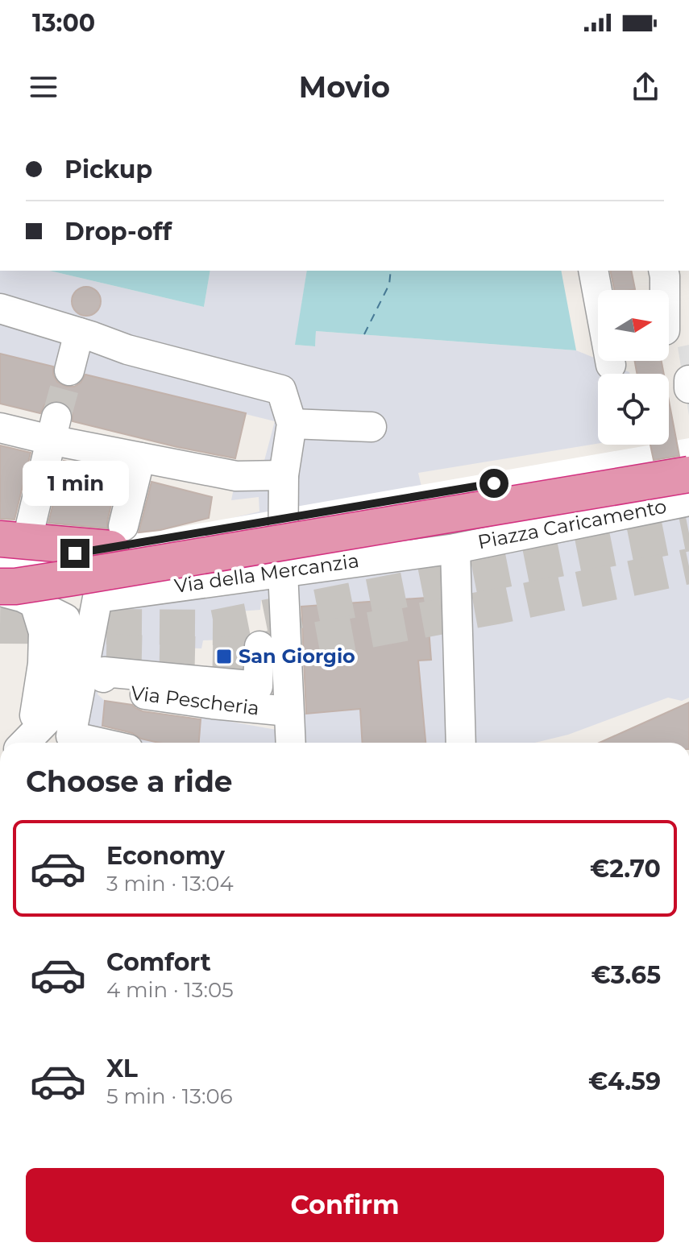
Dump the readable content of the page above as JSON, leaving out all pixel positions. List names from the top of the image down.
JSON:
{
  "streets": {
    "street": ["Piazza Caricamento", "Via della Mercanzia", "Via Pescheria"]
  },
  "crossings": [
    ["Piazza Caricamento", "Via della Mercanzia"]
  ],
  "places": {
    "transit": ["San Giorgio"]
  },
  "north": "right",
  "page": {
    "status": "13:00",
    "header": "Movio",
    "banner": ["Pickup", "Drop-off"],
    "bubble": "1 min",
    "heading": "Choose a ride",
    "list": [
      {
        "name": "Economy",
        "note": "3 min · 13:04",
        "value": "€2.70"
      },
      {
        "name": "Comfort",
        "note": "4 min · 13:05",
        "value": "€3.65"
      },
      {
        "name": "XL",
        "note": "5 min · 13:06",
        "value": "€4.59"
      }
    ],
    "buttons": "Confirm"
  }
}
